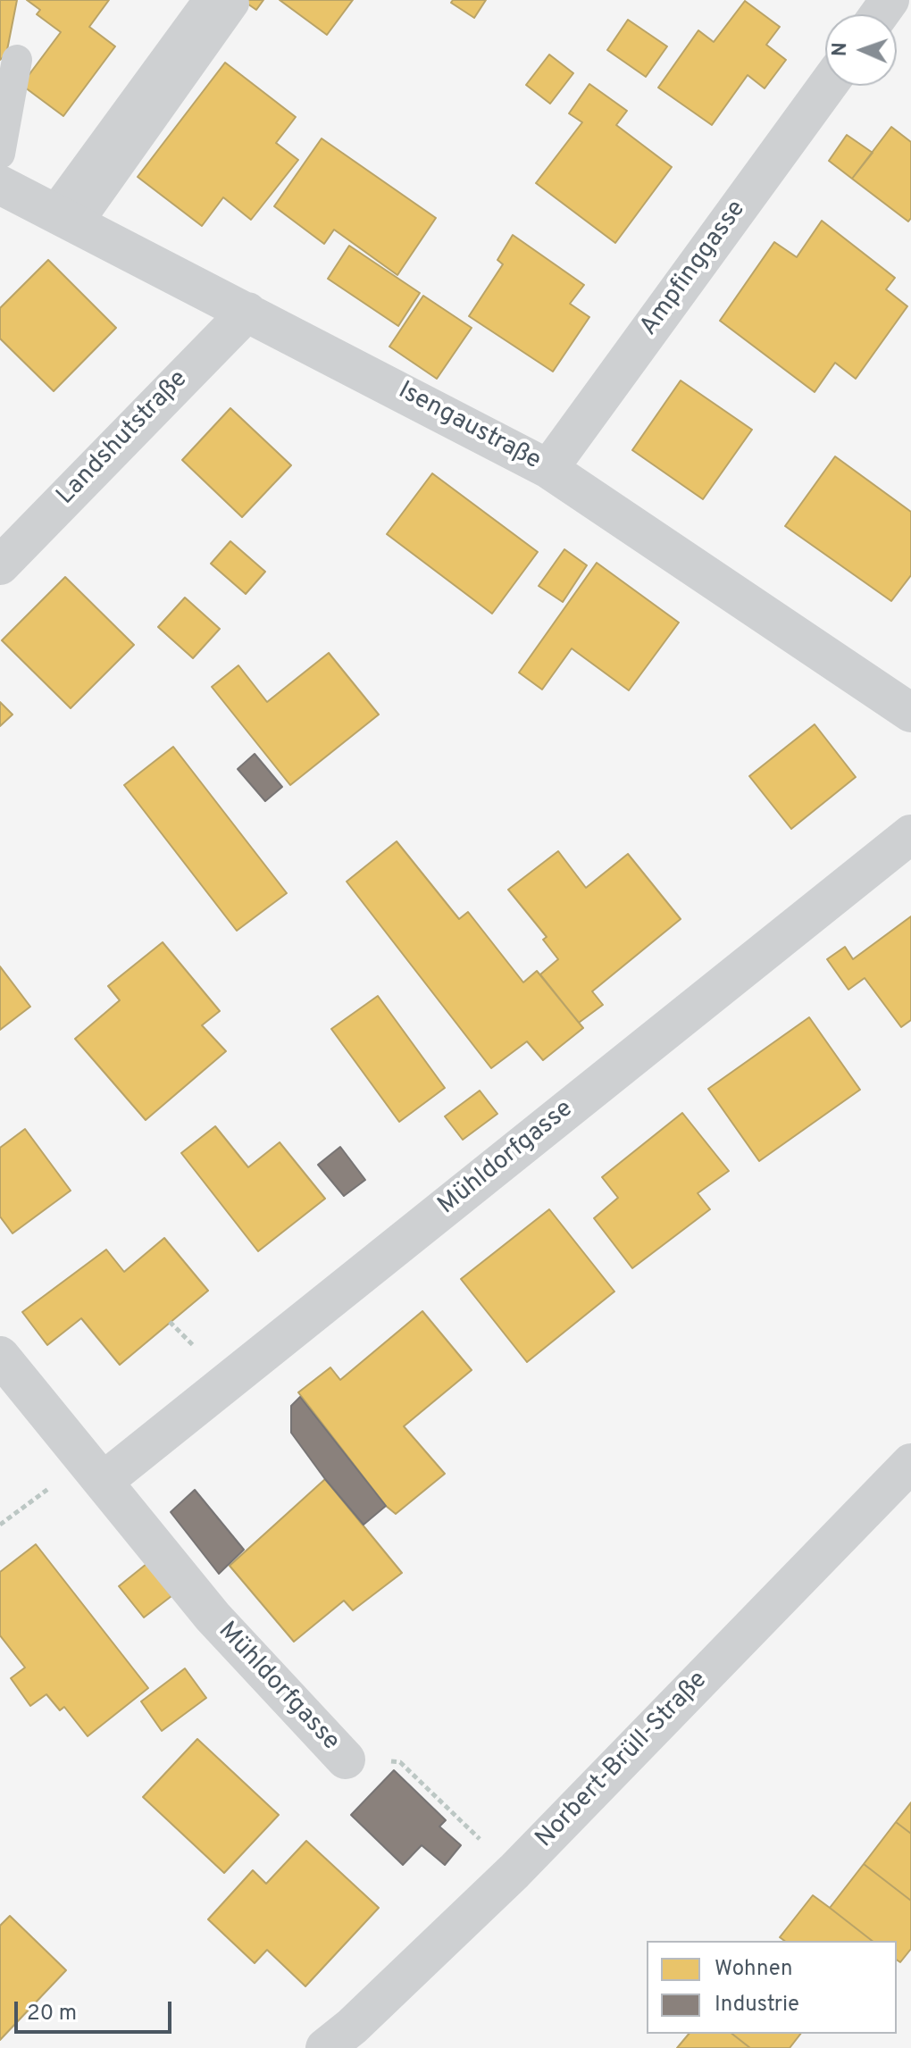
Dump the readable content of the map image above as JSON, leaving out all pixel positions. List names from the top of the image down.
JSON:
{
  "streets": {
    "street": [
      "Ampfinggasse",
      "Isengaustraße",
      "Landshutstraße",
      "Mühldorfgasse",
      "Norbert-Brüll-Straße"
    ]
  },
  "crossings": [
    ["Ampfinggasse", "Isengaustraße"],
    ["Isengaustraße", "Landshutstraße"]
  ],
  "legend": ["Wohnen", "Industrie"],
  "scale_bar": "20 m",
  "north": "left"
}
